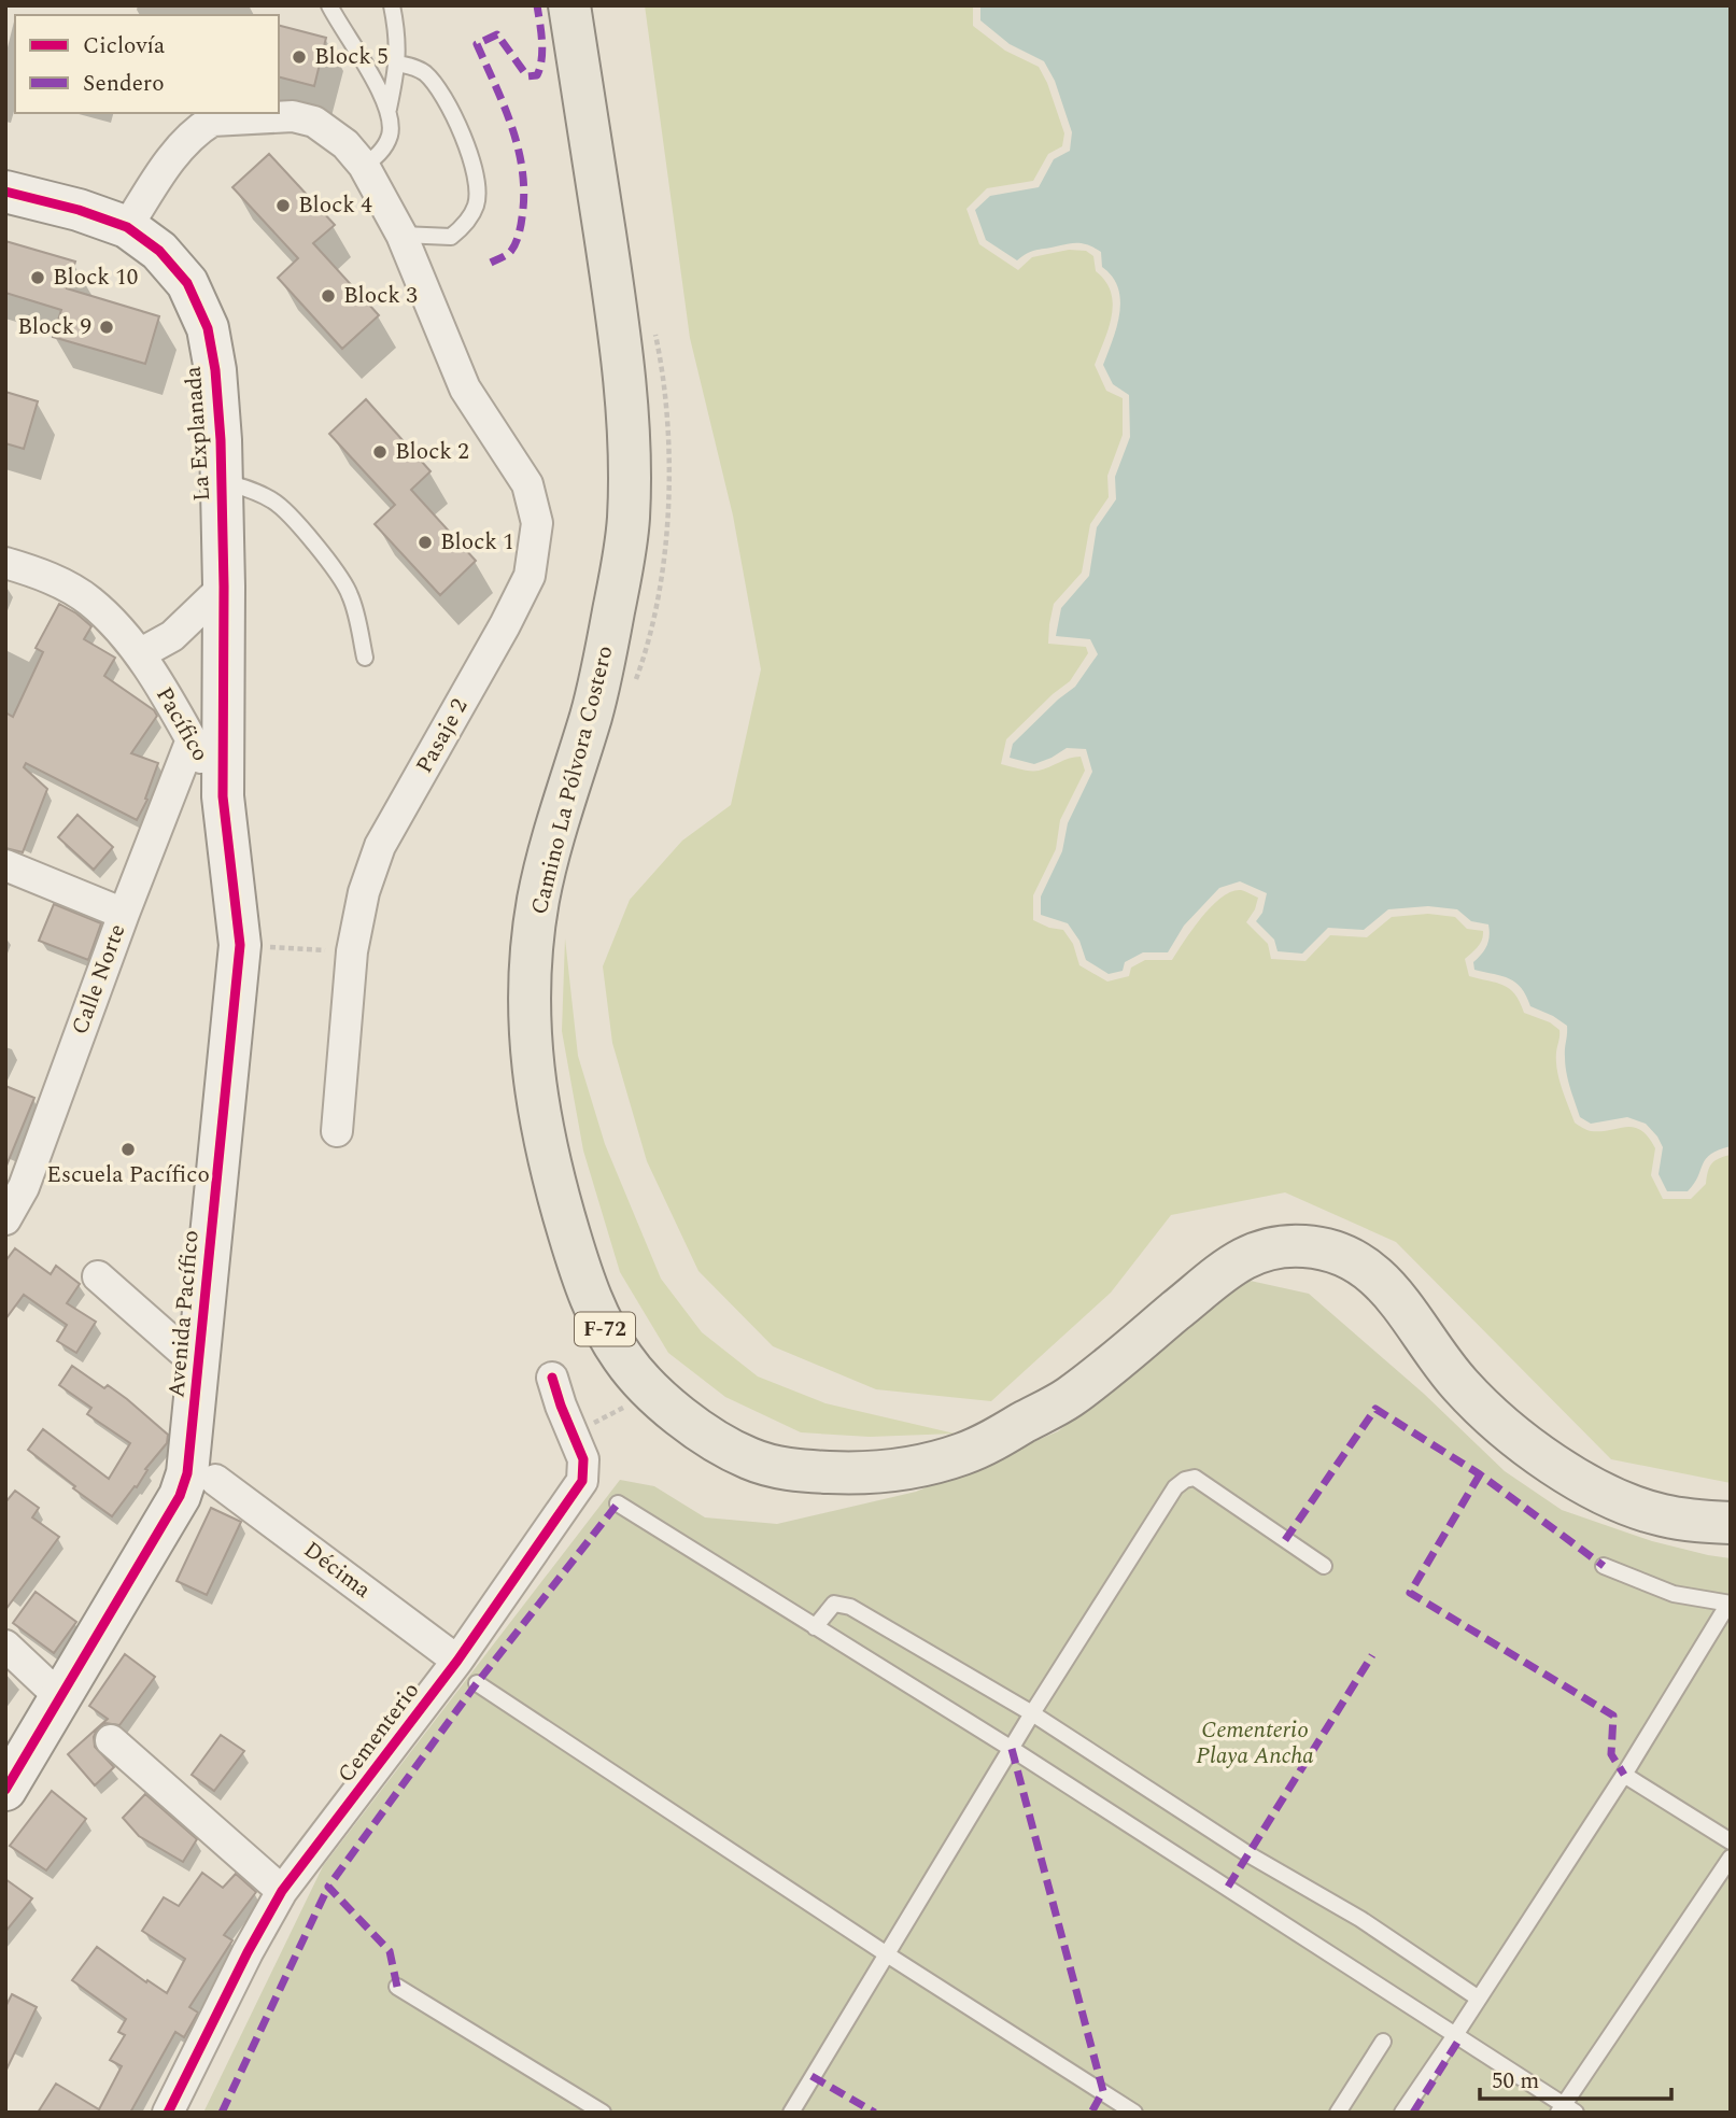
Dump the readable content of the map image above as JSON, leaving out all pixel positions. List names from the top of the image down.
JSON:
{
  "streets": {
    "main road": ["Camino La Pólvora Costero", "F-72"],
    "street": [
      "La Explanada",
      "Pacífico",
      "Pasaje 2",
      "Calle Norte",
      "Avenida Pacífico",
      "Décima",
      "Cementerio"
    ]
  },
  "crossings": [
    ["La Explanada", "Pacífico"],
    ["La Explanada", "Avenida Pacífico"],
    ["Pacífico", "Calle Norte"],
    ["Pacífico", "Avenida Pacífico"],
    ["Décima", "Cementerio"]
  ],
  "parks": ["Cementerio Playa Ancha"],
  "places": [
    "Block 5",
    "Block 4",
    "Block 10",
    "Block 3",
    "Block 9",
    "Block 2",
    "Block 1",
    "Escuela Pacífico"
  ],
  "legend": ["Ciclovía", "Sendero"],
  "scale_bar": "50 m"
}
